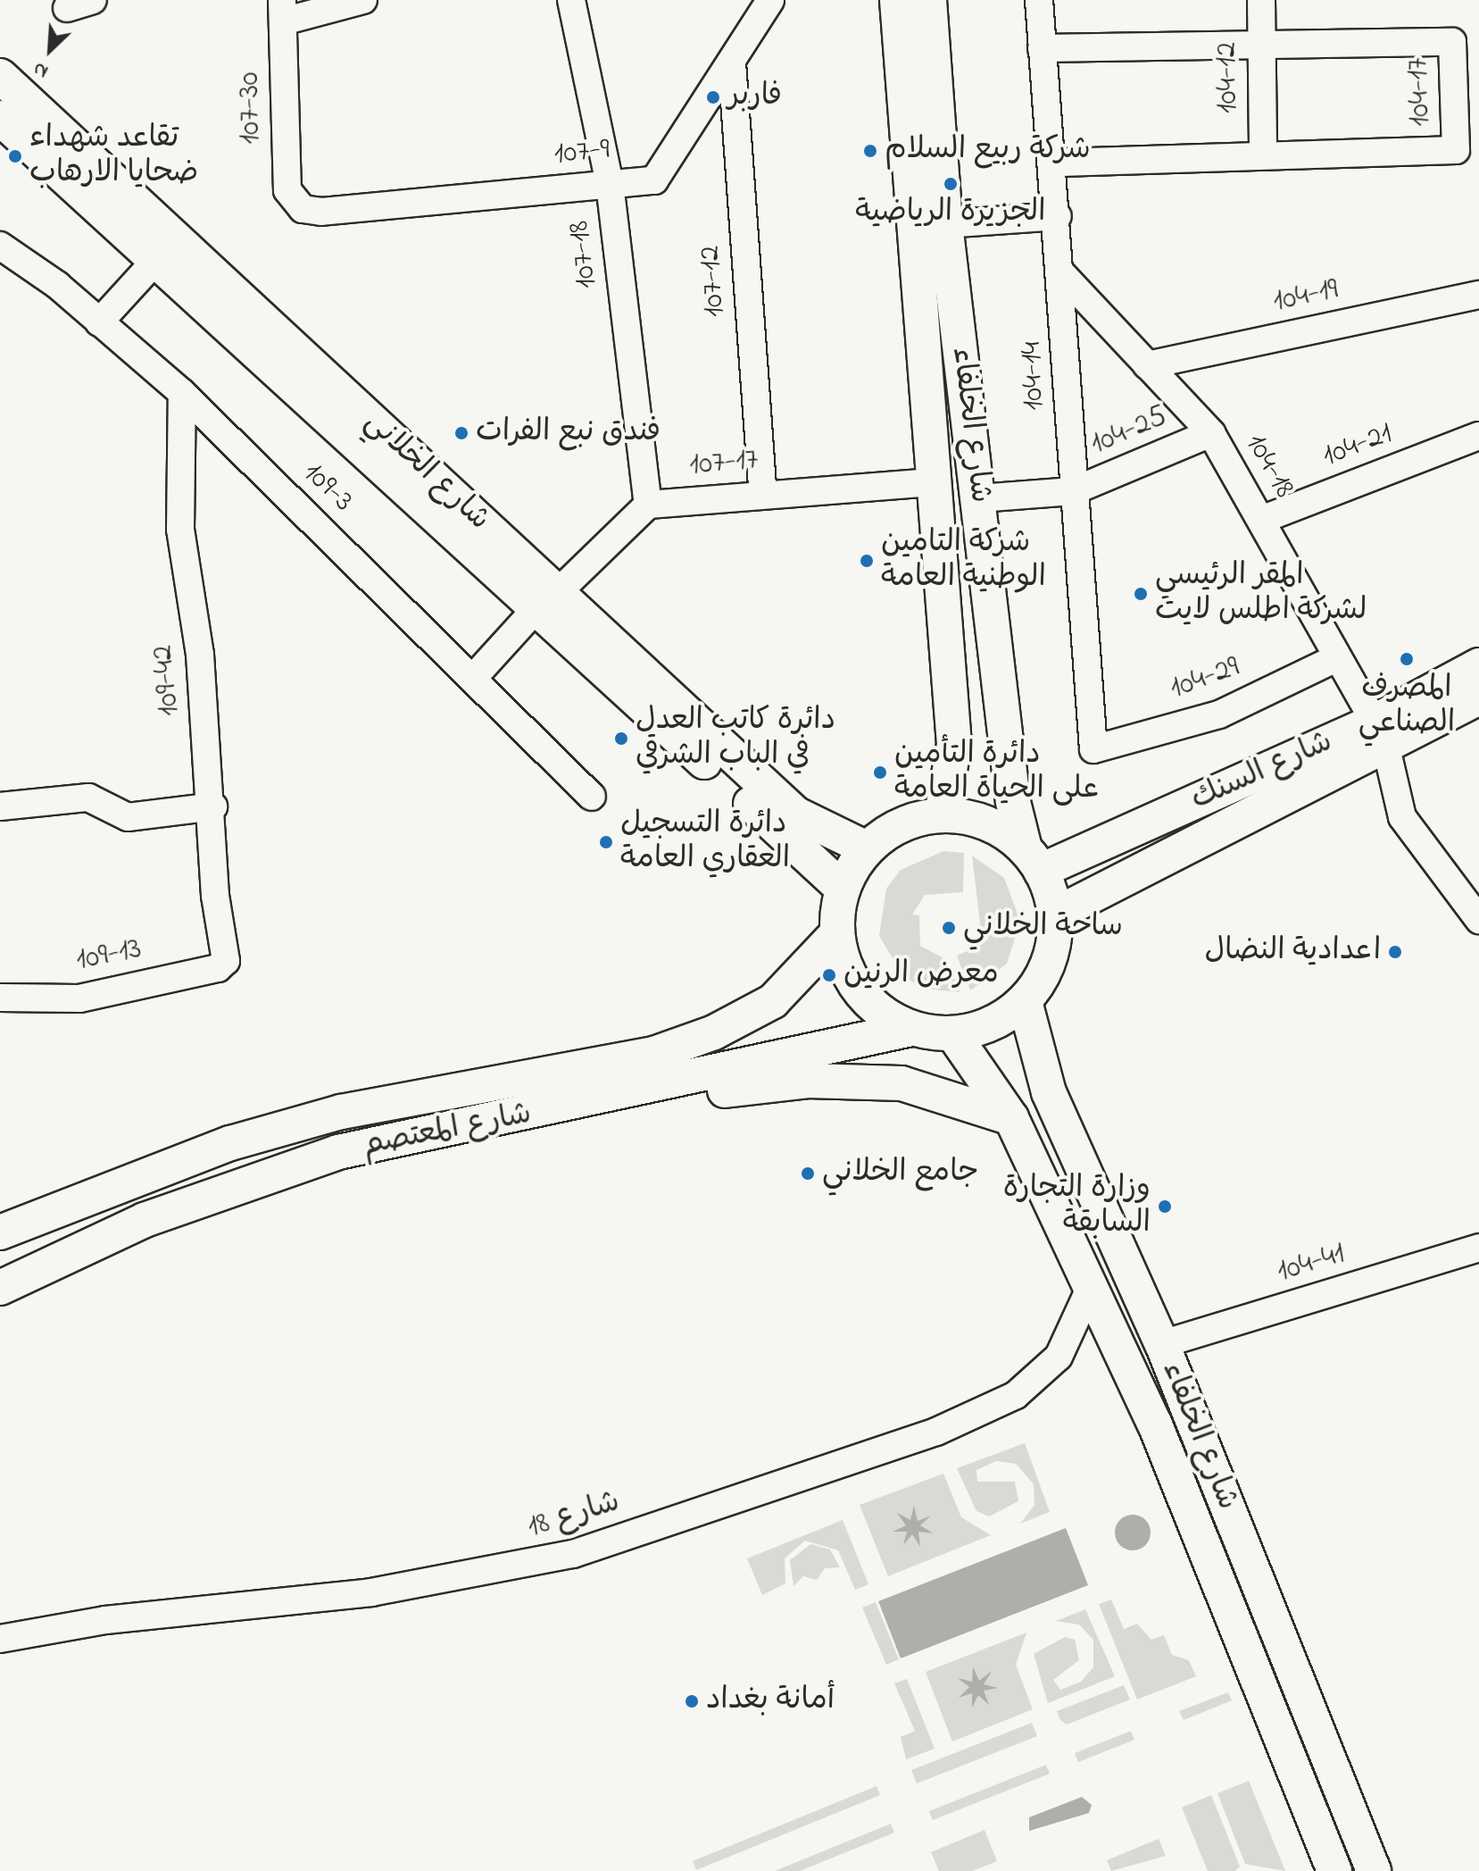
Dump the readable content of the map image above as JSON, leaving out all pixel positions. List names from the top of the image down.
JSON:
{
  "streets": {
    "main road": [
      "شارع الخلفاء",
      "شارع الخلاني",
      "شارع السنك",
      "شارع المعتصم"
    ],
    "street": [
      "104-12",
      "104-17",
      "107-30",
      "107-9",
      "107-18",
      "107-12",
      "104-19",
      "104-14",
      "104-25",
      "104-21",
      "107-17",
      "104-18",
      "109-3",
      "104-29",
      "109-42",
      "109-13",
      "104-41",
      "شارع 18"
    ]
  },
  "crossings": [
    ["104-12", "104-17"],
    ["104-17", "104-14"],
    ["107-30", "107-9"],
    ["107-9", "107-18"],
    ["107-9", "107-12"],
    ["107-18", "107-17"],
    ["107-12", "107-17"],
    ["104-19", "104-18"],
    ["104-14", "104-25"],
    ["104-14", "104-18"],
    ["104-14", "104-29"],
    ["شارع الخلفاء", "104-25"],
    ["شارع الخلفاء", "107-17"],
    ["شارع الخلفاء", "شارع الخلاني"],
    ["شارع الخلفاء", "شارع السنك"],
    ["شارع الخلفاء", "شارع المعتصم"],
    ["شارع الخلفاء", "104-41"],
    ["شارع الخلفاء", "شارع 18"],
    ["104-25", "104-18"],
    ["104-21", "104-18"],
    ["104-18", "104-29"],
    ["104-18", "شارع السنك"],
    ["شارع الخلاني", "شارع السنك"],
    ["شارع الخلاني", "شارع المعتصم"],
    ["109-3", "109-42"],
    ["109-42", "109-13"],
    ["شارع السنك", "شارع المعتصم"]
  ],
  "places": [
    "فاربر",
    "شركة ربيع السلام",
    "تقاعد شهداء ضحايا الارهاب",
    "الجزيرة الرياضية",
    "فندق نبع الفرات",
    "شركة التامين الوطنية العامة",
    "المقر الرئيسي لشركة اطلس لايت",
    "المصرف الصناعي",
    "دائرة كاتب العدل في الباب الشرقي",
    "دائرة التأمين على الحياة العامة",
    "دائرة التسجيل العقاري العامة",
    "ساحة الخلاني",
    "اعدادية النضال",
    "معرض الرنين",
    "جامع الخلاني",
    "وزارة التجارة السابقة",
    "أمانة بغداد"
  ],
  "north": "bottom left"
}
